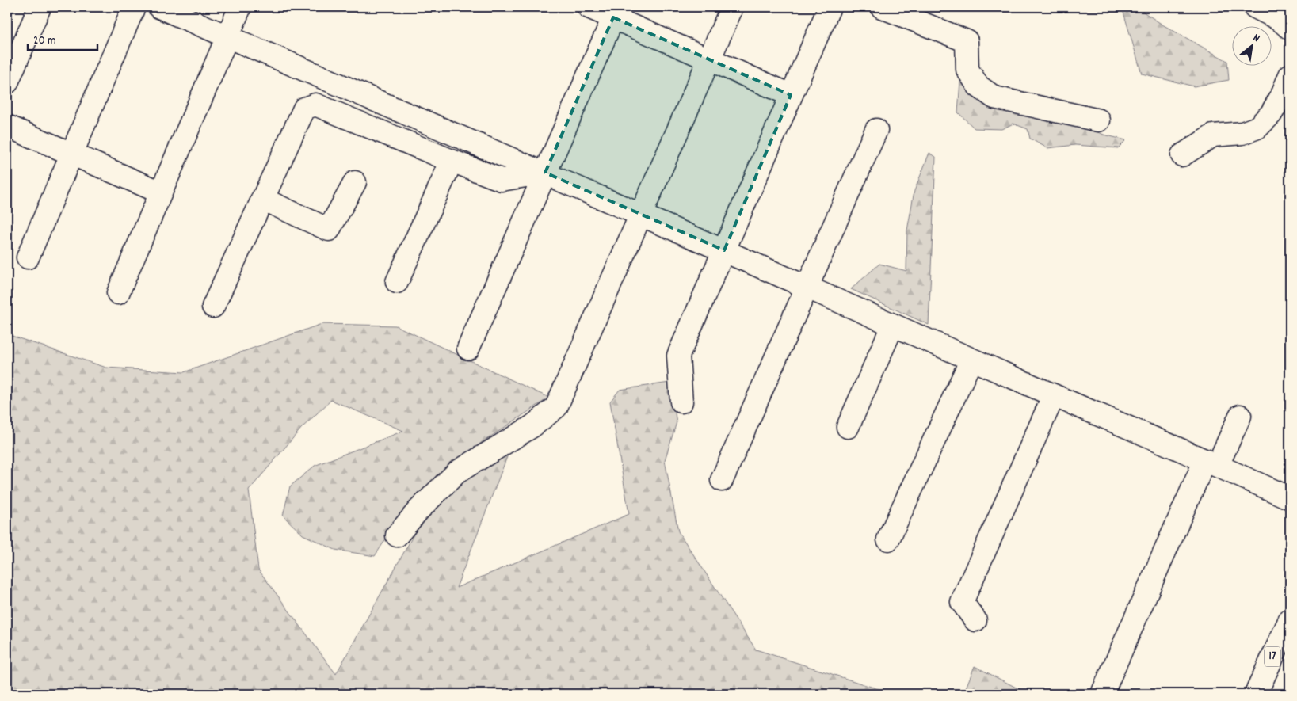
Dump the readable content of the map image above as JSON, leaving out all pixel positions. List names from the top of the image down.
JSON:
{
  "streets": {
    "street": ["17"]
  },
  "scale_bar": "20 m",
  "north": "top right"
}
